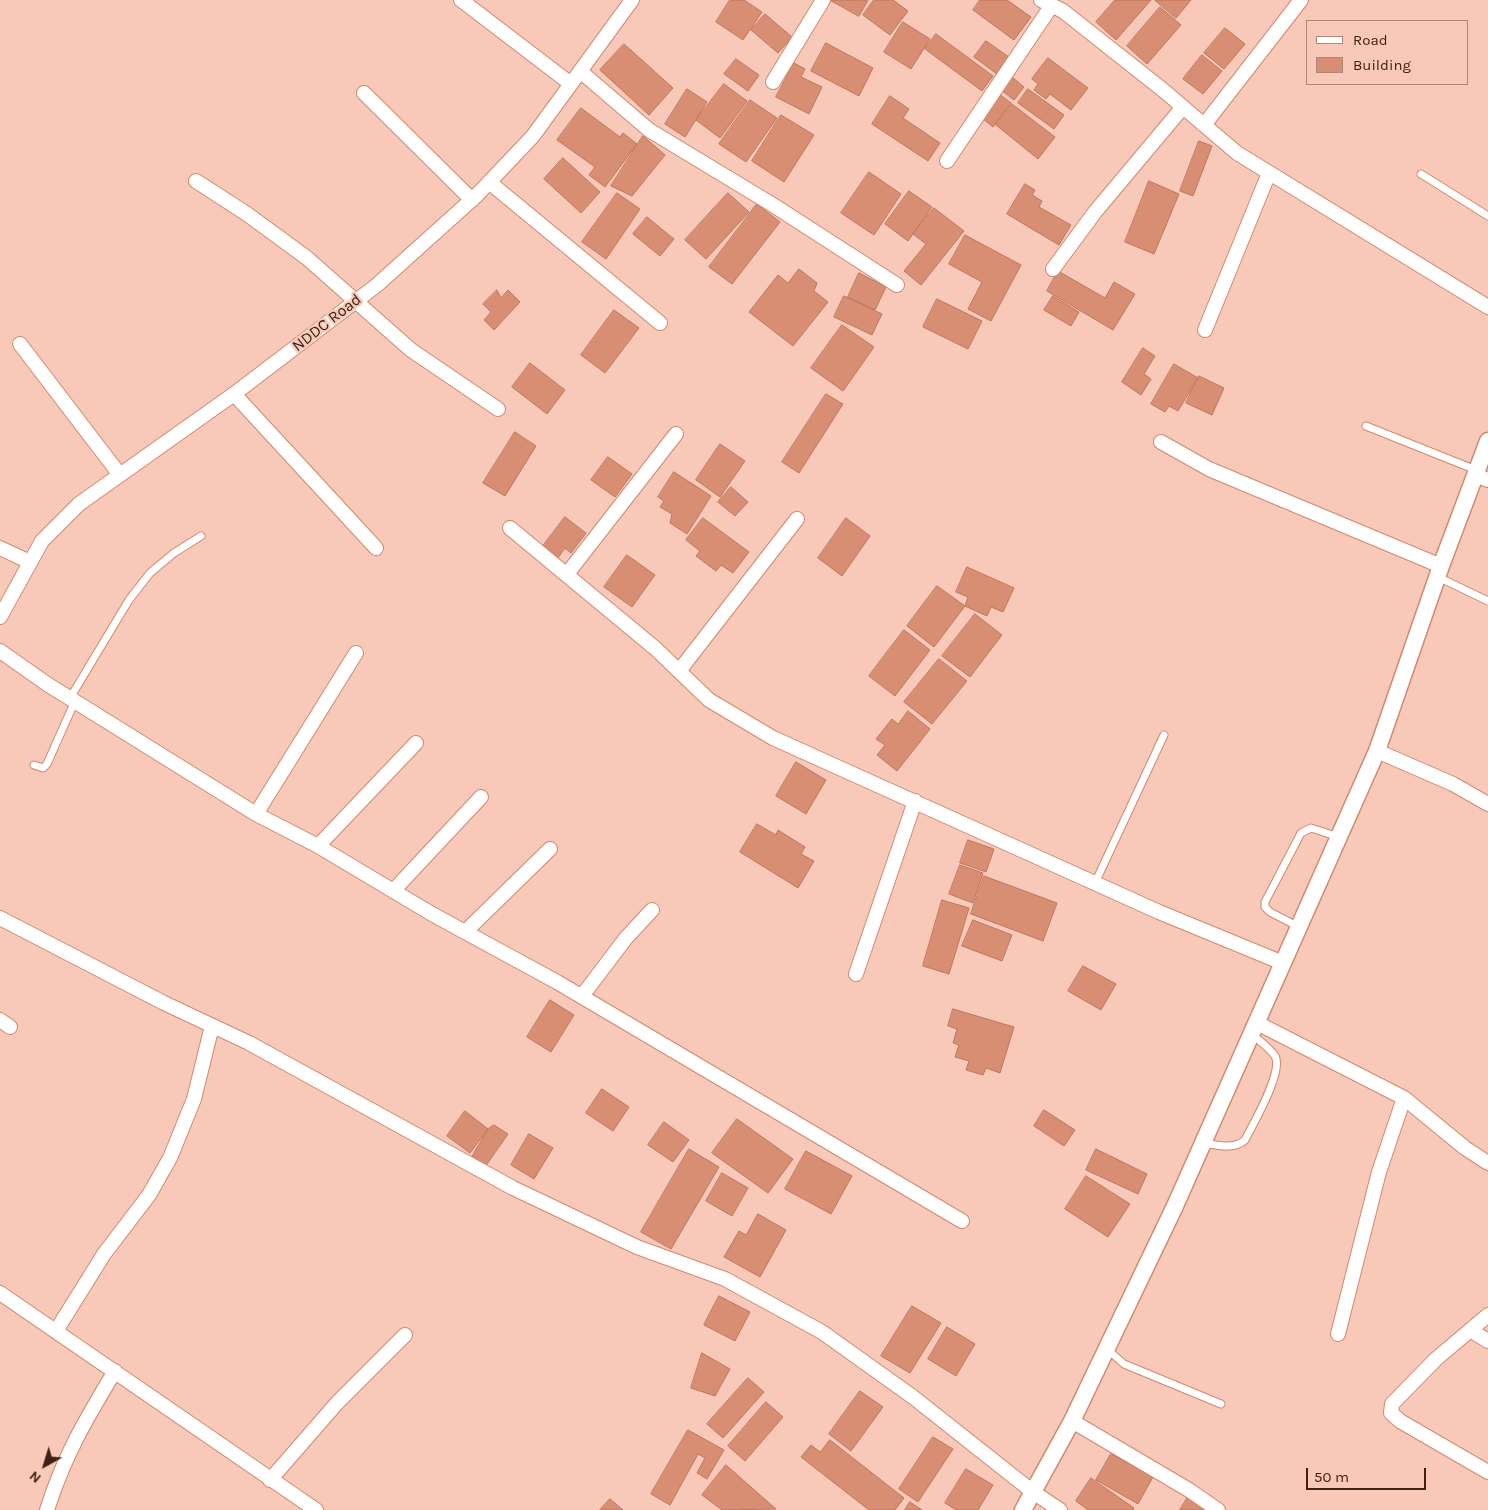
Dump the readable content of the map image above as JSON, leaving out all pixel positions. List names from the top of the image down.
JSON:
{
  "streets": {
    "street": ["NDDC Road"]
  },
  "legend": ["Road", "Building"],
  "scale_bar": "50 m",
  "north": "bottom left"
}
